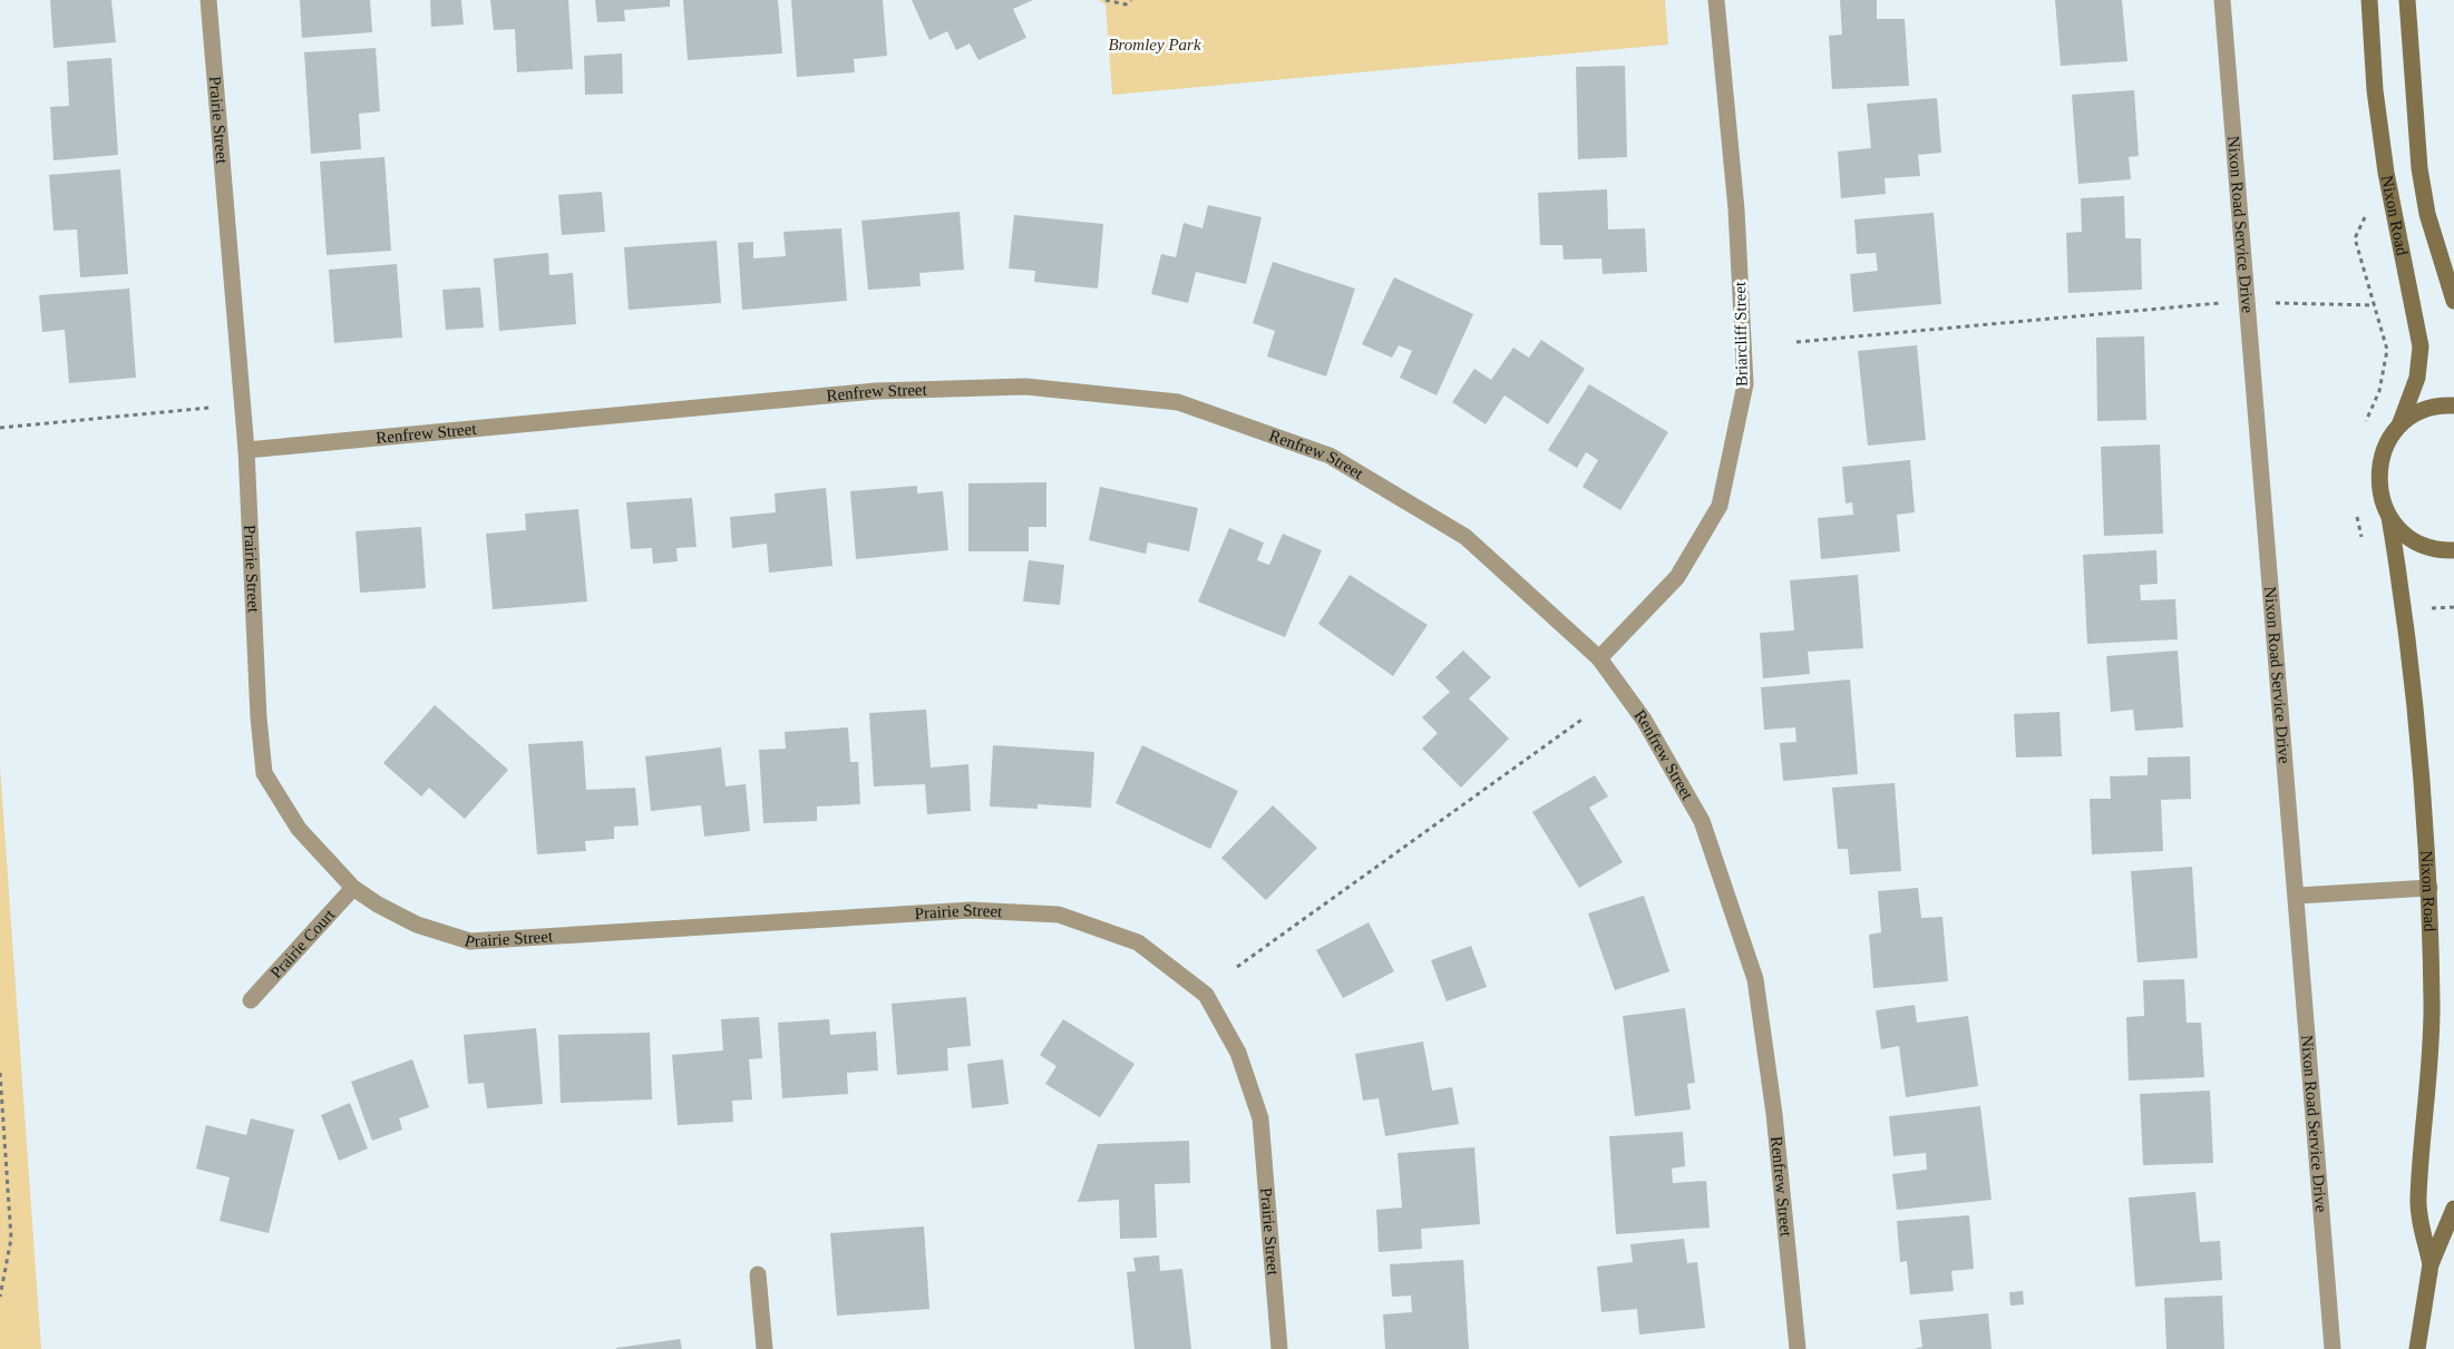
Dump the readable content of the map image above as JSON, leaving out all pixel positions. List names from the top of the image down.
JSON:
{
  "streets": {
    "main road": ["Nixon Road"],
    "street": [
      "Prairie Street",
      "Nixon Road Service Drive",
      "Briarcliff Street",
      "Renfrew Street",
      "Prairie Court"
    ]
  },
  "crossings": [
    ["Prairie Street", "Renfrew Street"],
    ["Prairie Street", "Prairie Court"],
    ["Briarcliff Street", "Renfrew Street"]
  ],
  "parks": ["Bromley Park"]
}
